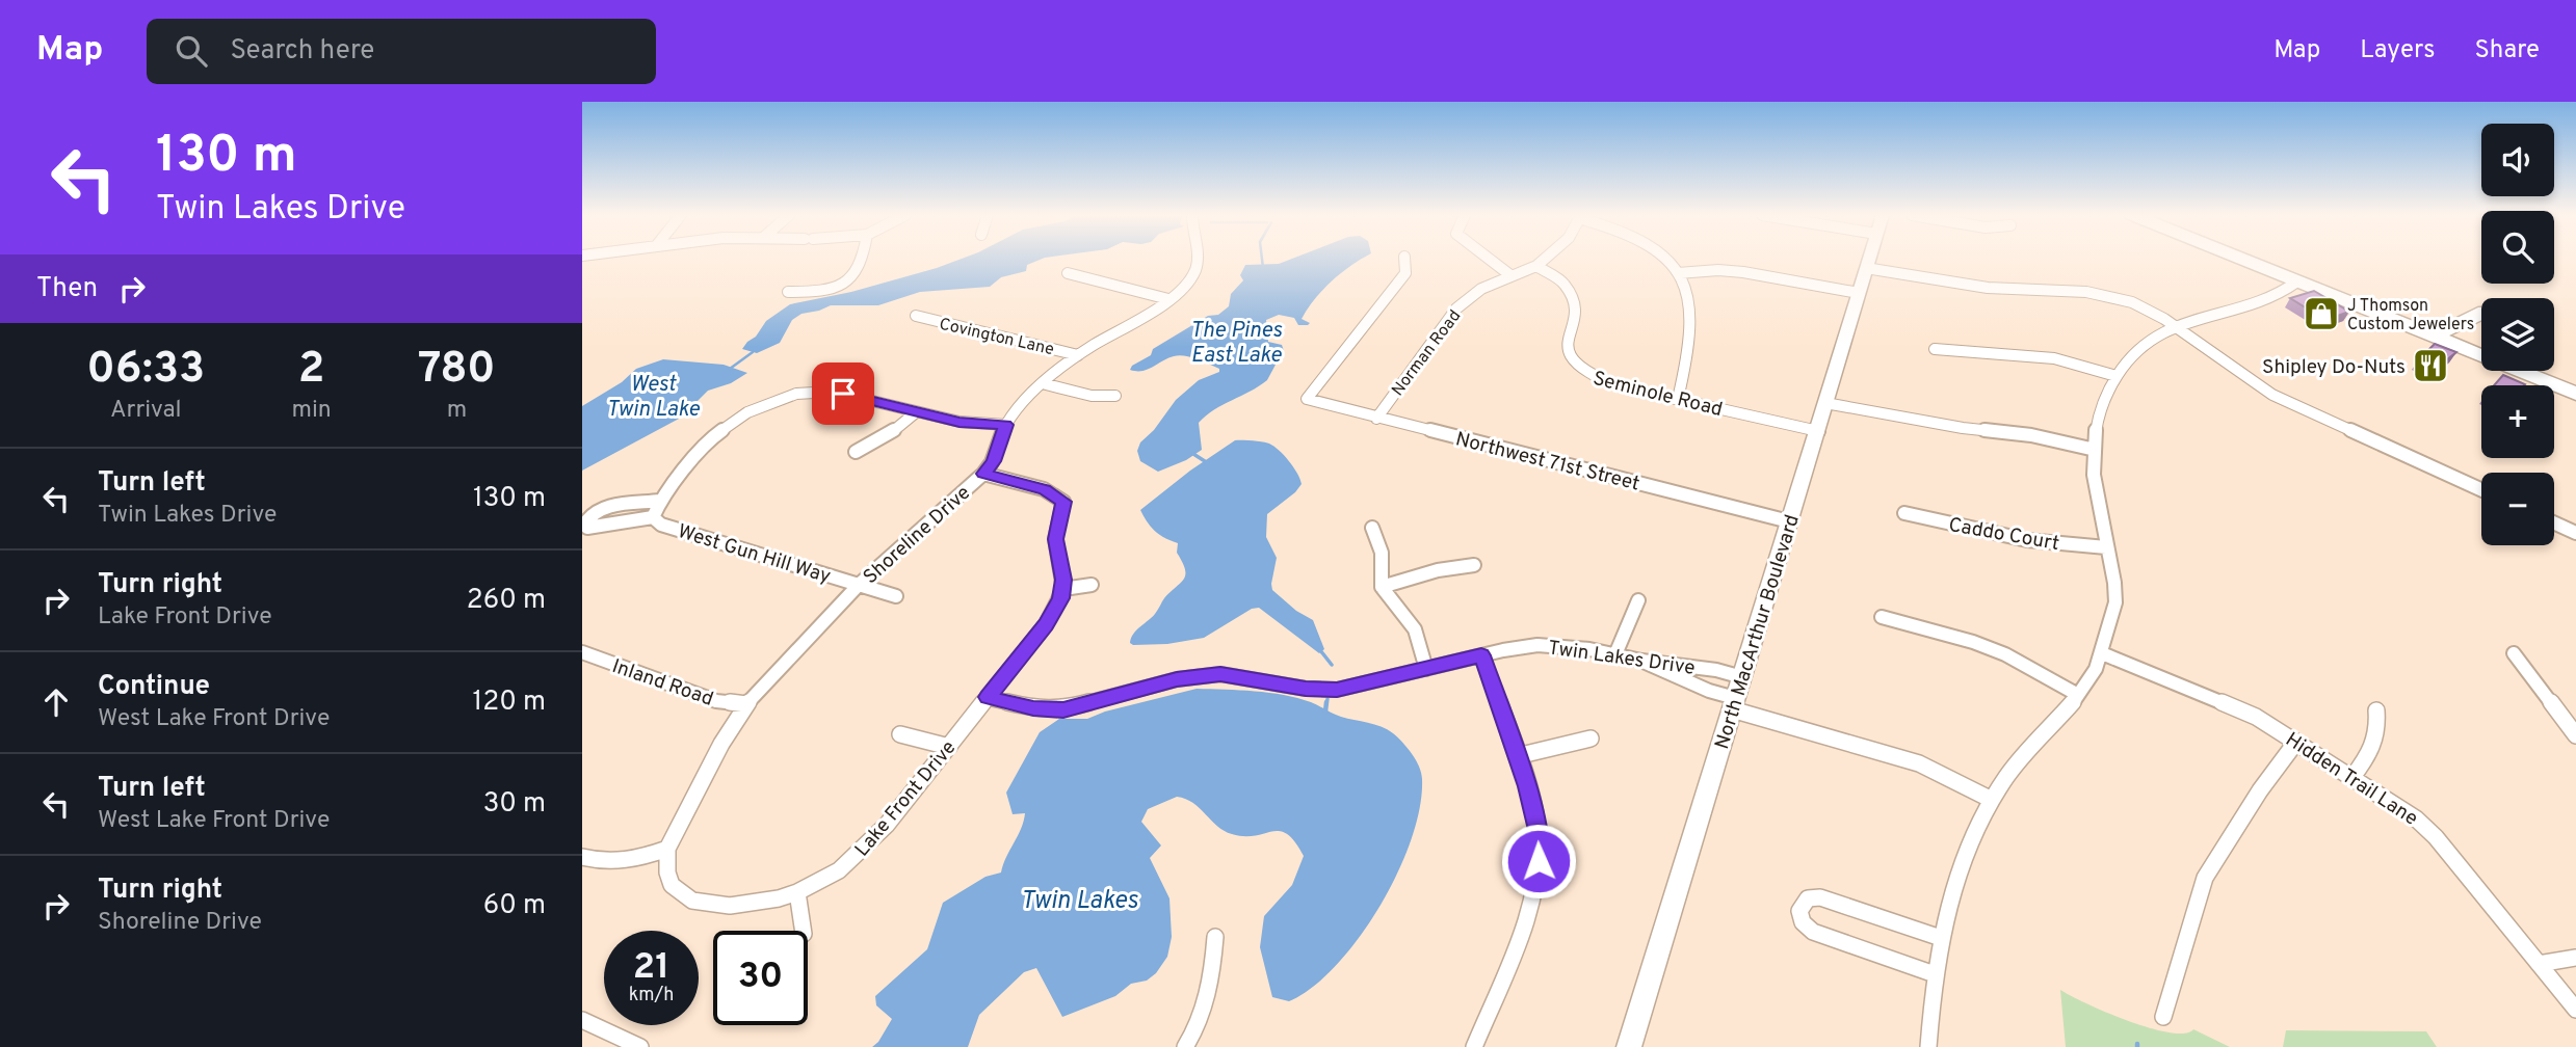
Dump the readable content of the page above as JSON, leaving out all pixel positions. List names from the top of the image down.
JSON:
{
  "streets": {
    "main road": ["North MacArthur Boulevard"],
    "street": [
      "Covington Lane",
      "Norman Road",
      "Seminole Road",
      "Northwest 71st Street",
      "Caddo Court",
      "Shoreline Drive",
      "West Gun Hill Way",
      "Twin Lakes Drive",
      "Inland Road",
      "Hidden Trail Lane",
      "Lake Front Drive"
    ]
  },
  "crossings": [
    ["Covington Lane", "Shoreline Drive"],
    ["Norman Road", "Seminole Road"],
    ["Norman Road", "Northwest 71st Street"],
    ["Seminole Road", "North MacArthur Boulevard"],
    ["Northwest 71st Street", "North MacArthur Boulevard"],
    ["Shoreline Drive", "West Gun Hill Way"],
    ["Shoreline Drive", "Inland Road"],
    ["Shoreline Drive", "Lake Front Drive"],
    ["North MacArthur Boulevard", "Twin Lakes Drive"],
    ["Twin Lakes Drive", "Lake Front Drive"]
  ],
  "water": ["The Pines East Lake", "West Twin Lake", "Twin Lakes"],
  "places": {
    "shop": ["J Thomson Custom Jewelers"],
    "restaurant": ["Shipley Do-Nuts"]
  },
  "page": {
    "header": "Map",
    "search": "Search here",
    "nav": ["Map", "Layers", "Share"],
    "turn": ["130 m", "Twin Lakes Drive"],
    "map_buttons": ["+", "−"],
    "then": "Then",
    "eta": [
      "06:33",
      "Arrival",
      "2",
      "min",
      "780",
      "m"
    ],
    "list": [
      {
        "name": "Turn left",
        "note": "Twin Lakes Drive",
        "value": "130 m"
      },
      {
        "name": "Turn right",
        "note": "Lake Front Drive",
        "value": "260 m"
      },
      {
        "name": "Continue",
        "note": "West Lake Front Drive",
        "value": "120 m"
      },
      {
        "name": "Turn left",
        "note": "West Lake Front Drive",
        "value": "30 m"
      },
      {
        "name": "Turn right",
        "note": "Shoreline Drive",
        "value": "60 m"
      }
    ],
    "speed": "21 km/h",
    "limit": "30"
  }
}
